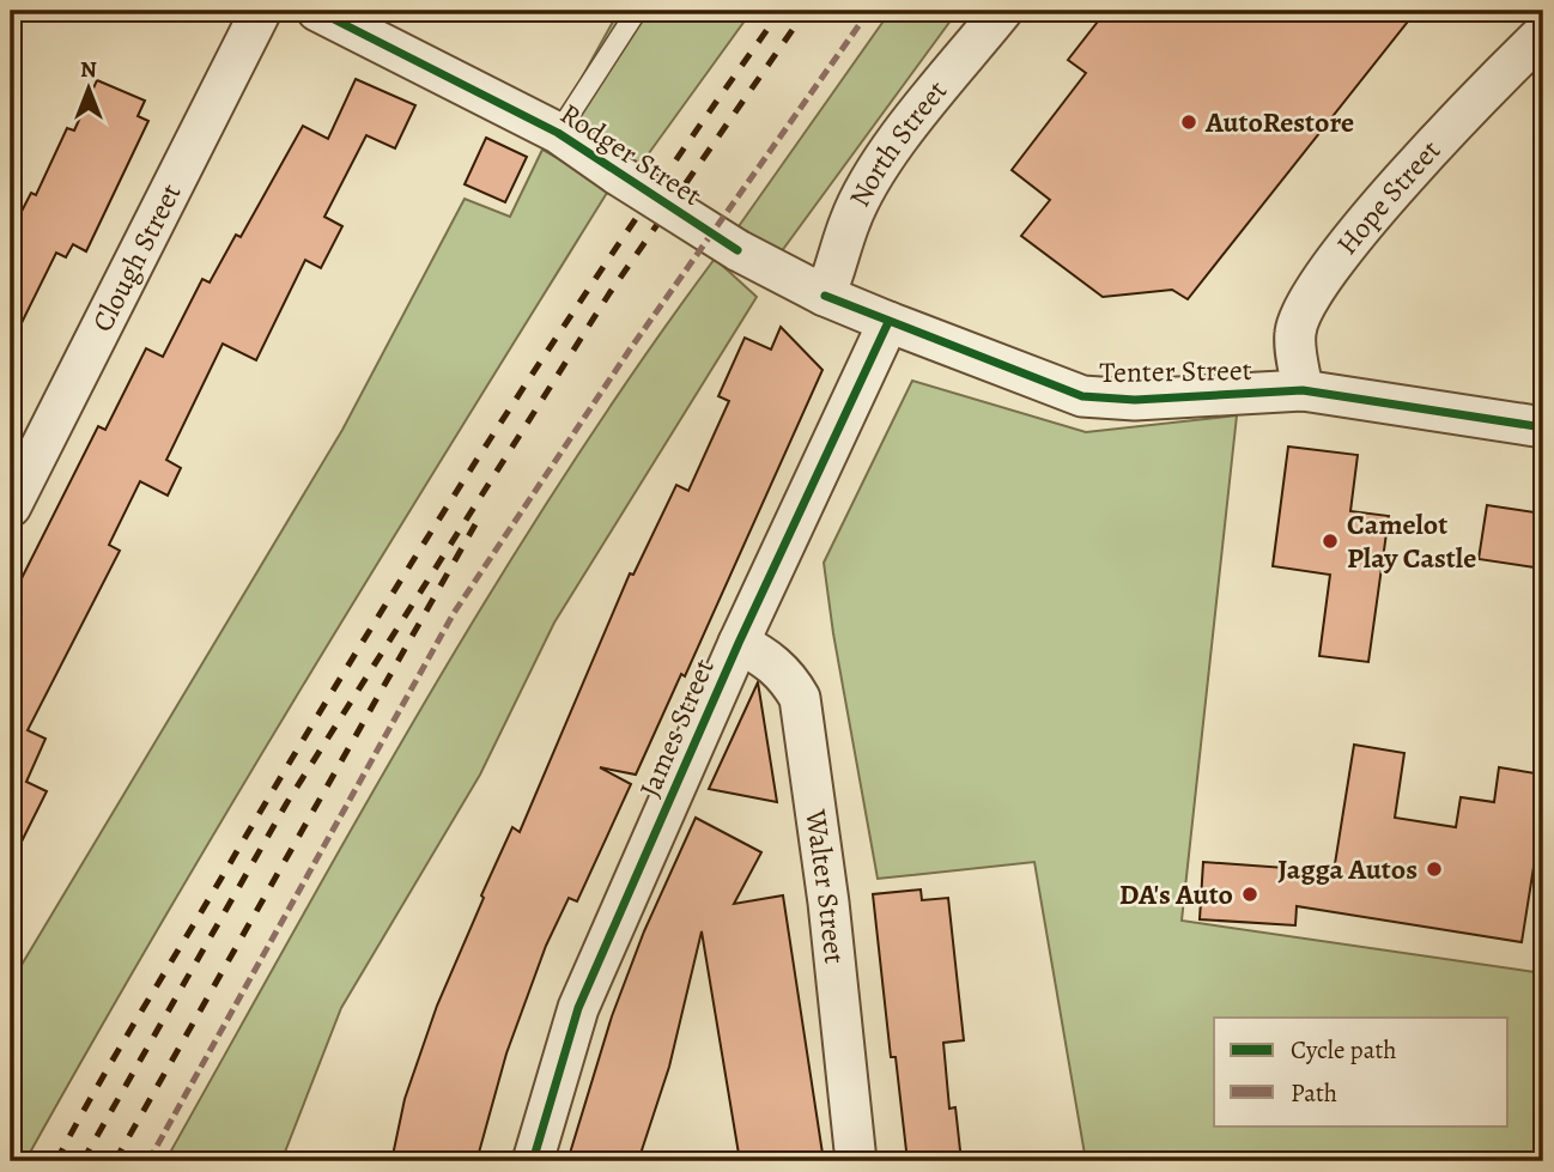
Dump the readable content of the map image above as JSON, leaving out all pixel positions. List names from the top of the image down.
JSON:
{
  "streets": {
    "street": [
      "North Street",
      "Rodger Street",
      "Hope Street",
      "Clough Street",
      "Tenter Street",
      "James Street",
      "Walter Street"
    ]
  },
  "crossings": [
    ["North Street", "Rodger Street"],
    ["North Street", "Tenter Street"],
    ["Rodger Street", "Tenter Street"],
    ["Hope Street", "Tenter Street"],
    ["Tenter Street", "James Street"],
    ["James Street", "Walter Street"]
  ],
  "places": [
    "AutoRestore",
    "Camelot Play Castle",
    "Jagga Autos",
    "DA's Auto"
  ],
  "legend": ["Cycle path", "Path"],
  "north": "top"
}
